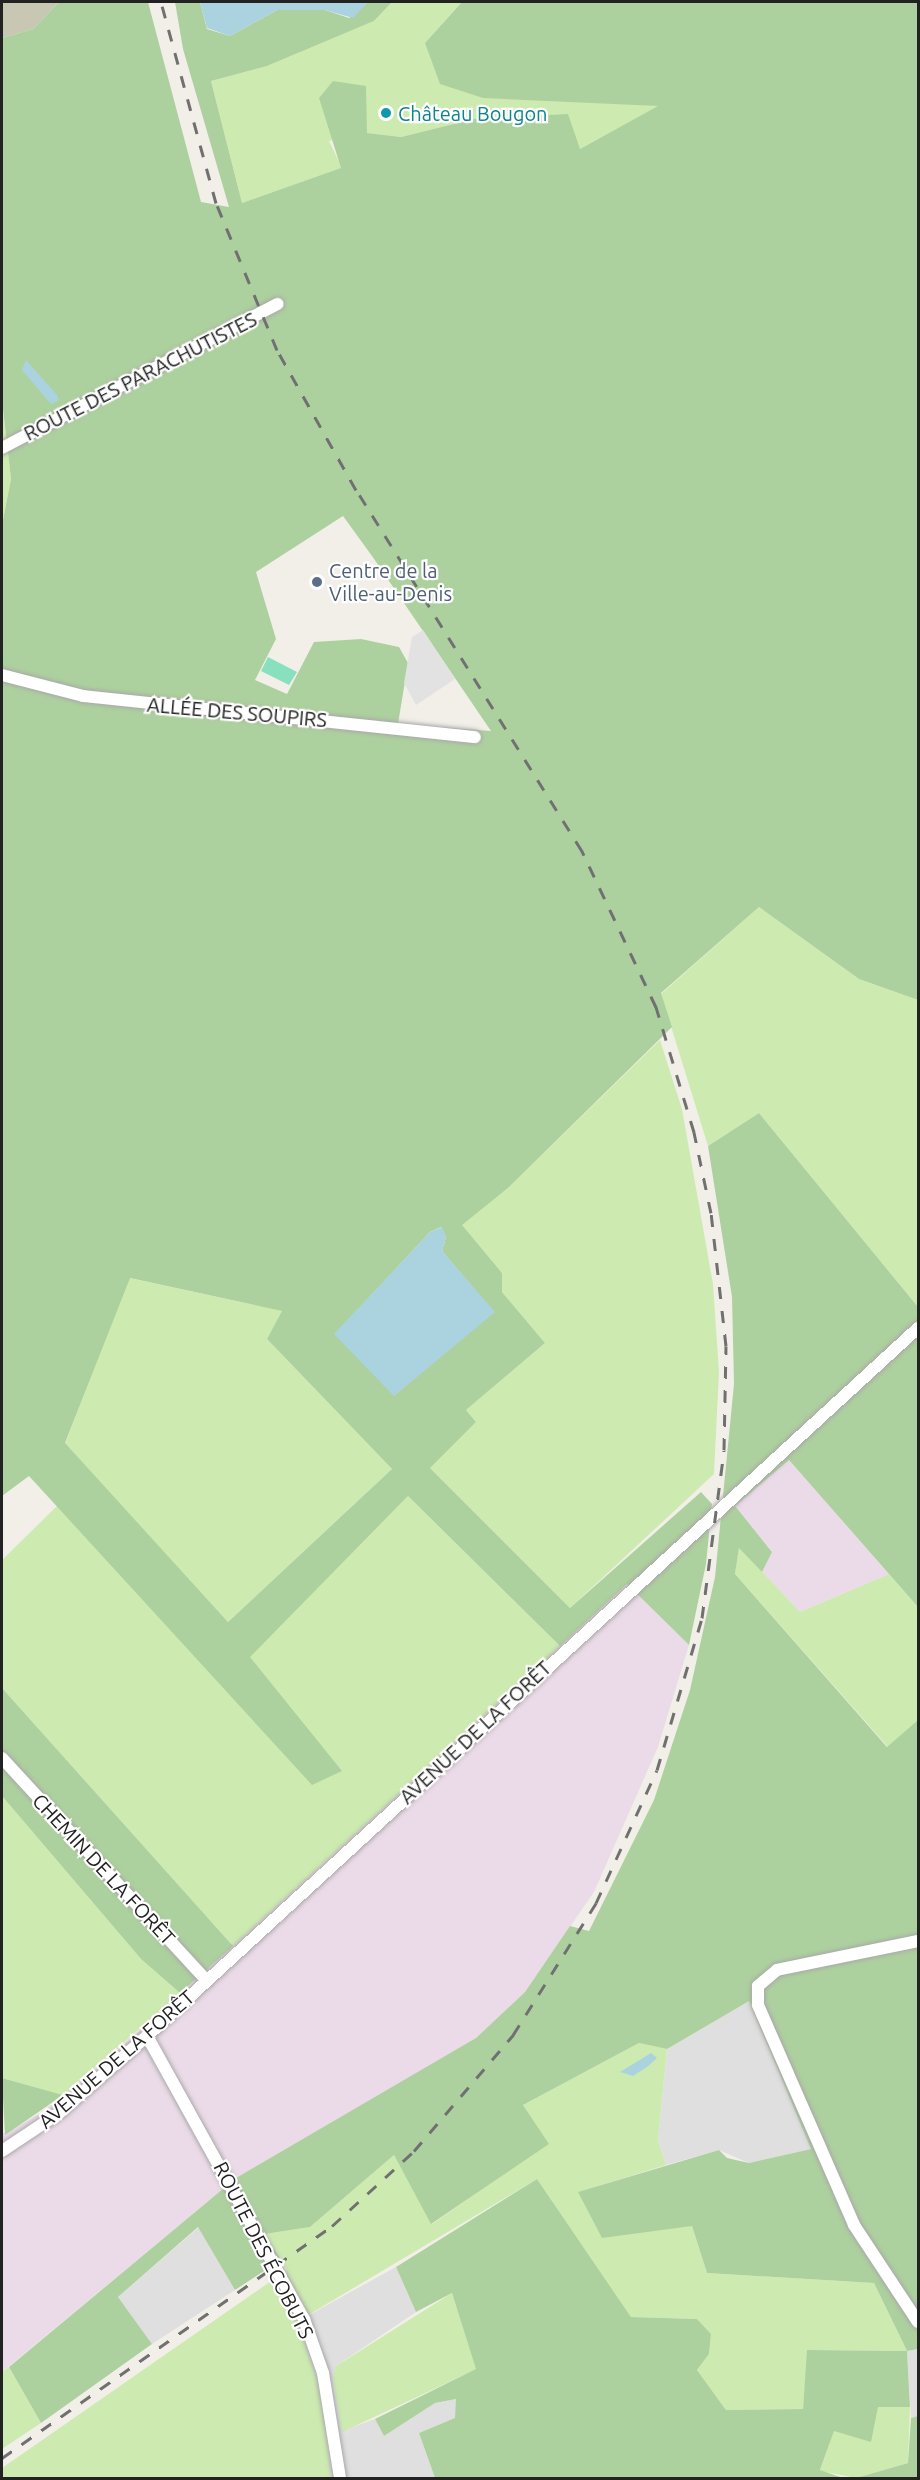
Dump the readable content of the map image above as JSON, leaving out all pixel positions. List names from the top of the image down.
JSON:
{
  "streets": {
    "street": [
      "ROUTE DES PARACHUTISTES",
      "ALLÉE DES SOUPIRS",
      "AVENUE DE LA FORÊT",
      "CHEMIN DE LA FORÊT",
      "ROUTE DES ÉCOBUTS"
    ]
  },
  "crossings": [
    ["AVENUE DE LA FORÊT", "CHEMIN DE LA FORÊT"],
    ["AVENUE DE LA FORÊT", "ROUTE DES ÉCOBUTS"]
  ],
  "places": ["Château Bougon", "Centre de la Ville-au-Denis"]
}
